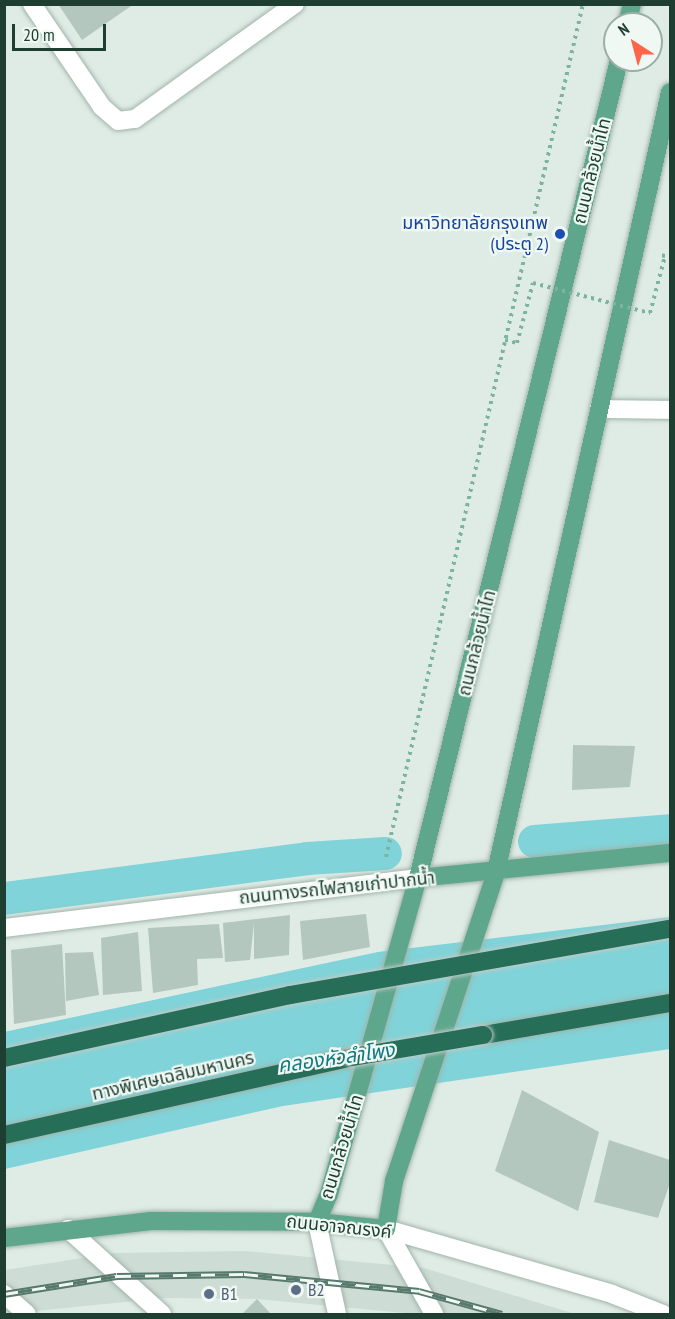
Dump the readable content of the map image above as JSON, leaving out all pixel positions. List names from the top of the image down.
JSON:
{
  "streets": {
    "highway": ["ทางพิเศษเฉลิมมหานคร"],
    "main road": ["ถนนกล้วยน้ำไท", "ถนนทางรถไฟสายเก่าปากน้ำ", "ถนนอาจณรงค์"]
  },
  "crossings": [
    ["ถนนกล้วยน้ำไท", "ถนนทางรถไฟสายเก่าปากน้ำ"],
    ["ถนนกล้วยน้ำไท", "ถนนอาจณรงค์"]
  ],
  "water": ["คลองหัวลำโพง"],
  "places": ["มหาวิทยาลัยกรุงเทพ (ประตู 2)", "B2", "B1"],
  "scale_bar": "20 m",
  "north": "top left"
}
